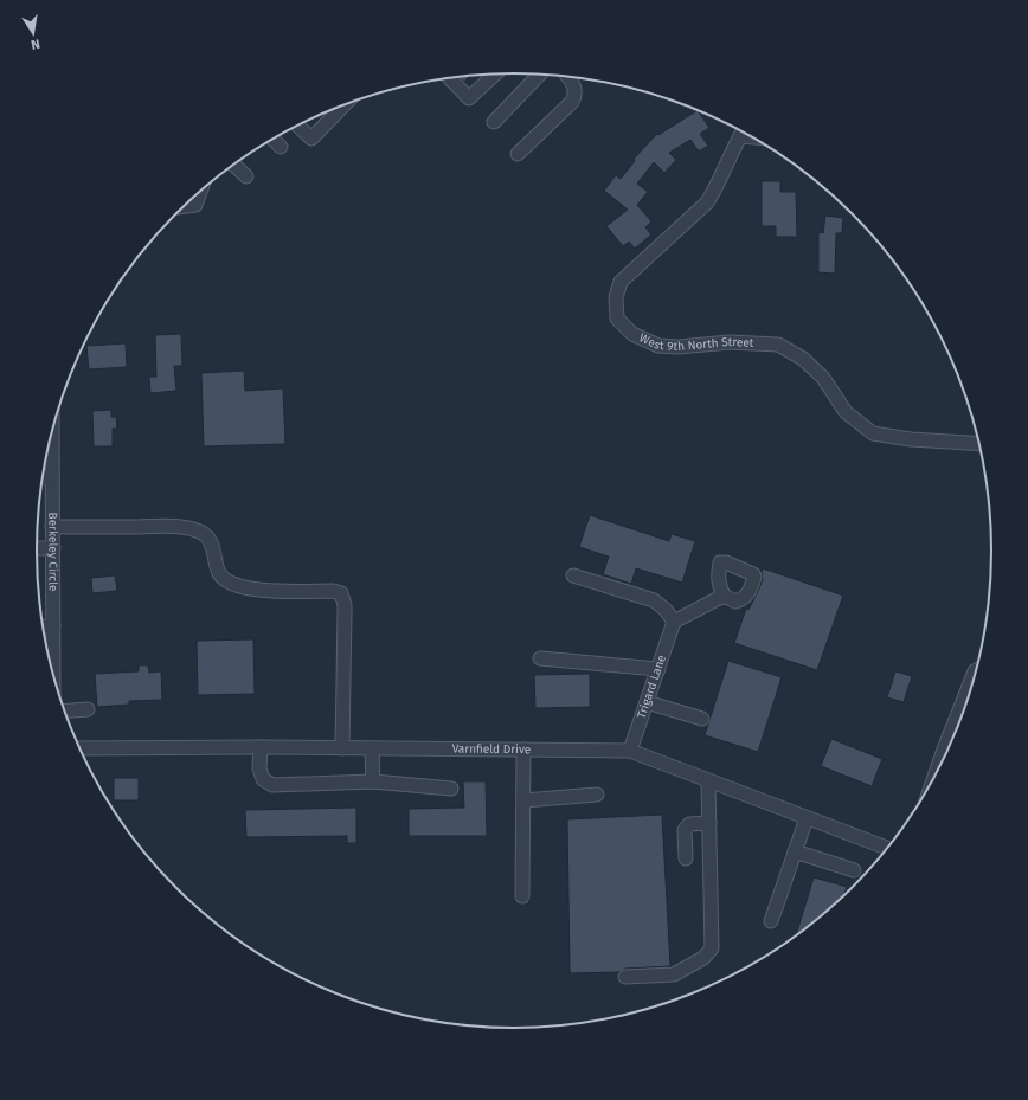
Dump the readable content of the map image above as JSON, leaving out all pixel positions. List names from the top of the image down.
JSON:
{
  "streets": {
    "street": [
      "West 9th North Street",
      "Berkeley Circle",
      "Trigard Lane",
      "Varnfield Drive"
    ]
  },
  "crossings": [
    ["Trigard Lane", "Varnfield Drive"]
  ],
  "north": "bottom"
}
